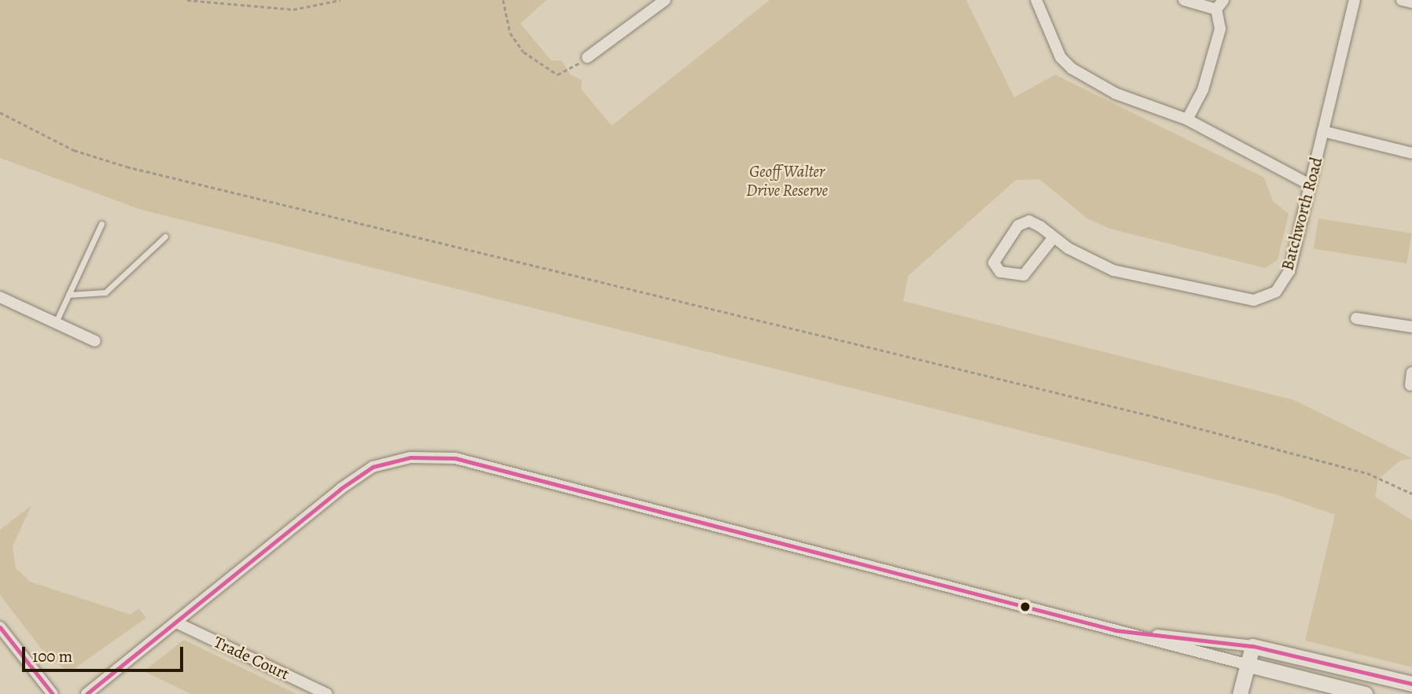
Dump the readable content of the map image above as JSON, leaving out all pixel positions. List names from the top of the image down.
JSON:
{
  "streets": {
    "street": ["Batchworth Road", "Trade Court"]
  },
  "parks": ["Geoff Walter Drive Reserve"],
  "scale_bar": "100 m"
}
